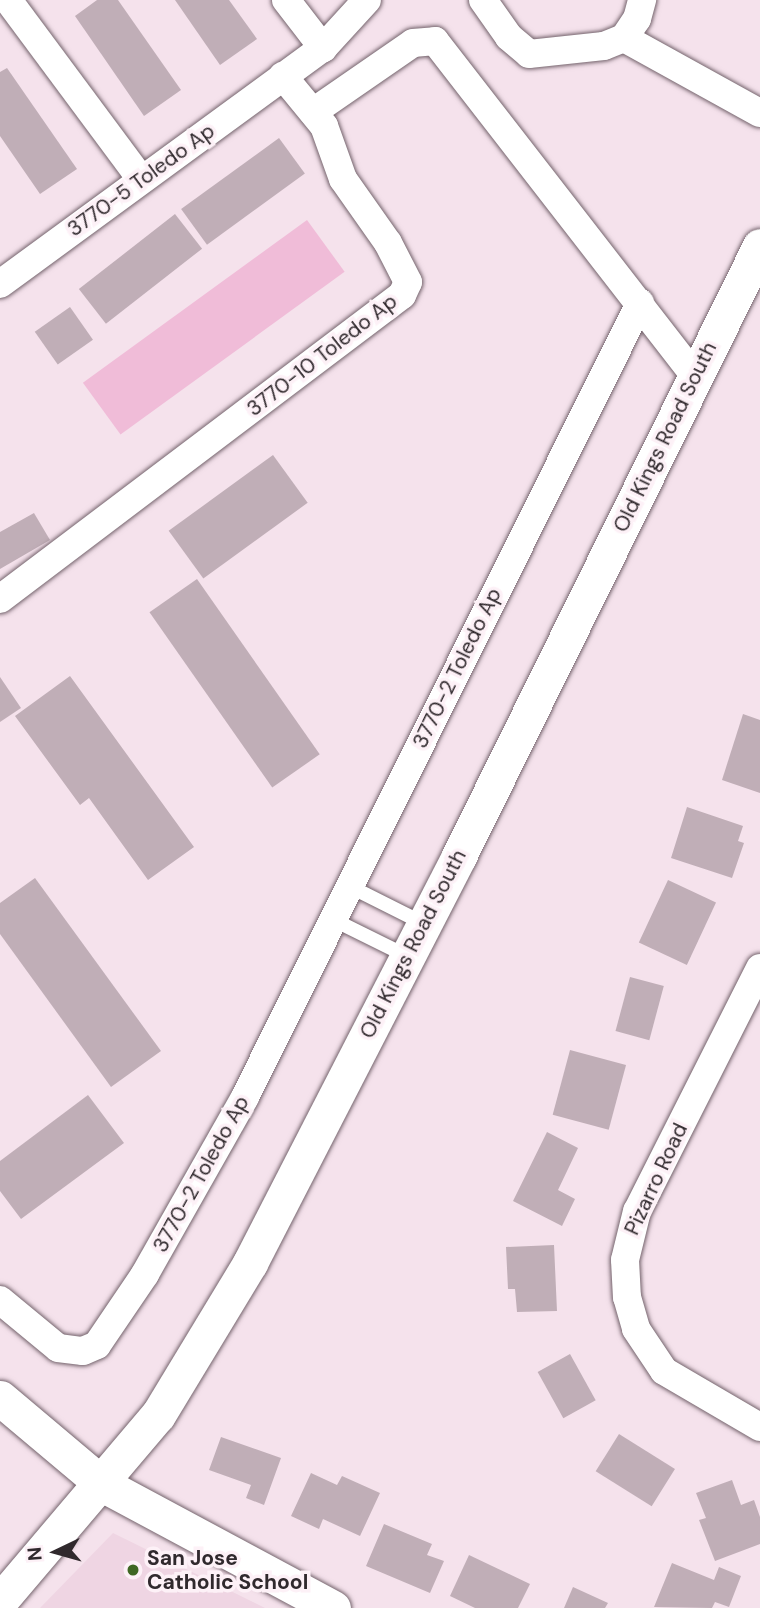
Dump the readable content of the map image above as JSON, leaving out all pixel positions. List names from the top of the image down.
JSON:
{
  "streets": {
    "street": [
      "3770-5 Toledo Ap",
      "3770-10 Toledo Ap",
      "Old Kings Road South",
      "3770-2 Toledo Ap",
      "Pizarro Road"
    ]
  },
  "crossings": [
    ["3770-5 Toledo Ap", "3770-10 Toledo Ap"]
  ],
  "places": ["San Jose Catholic School"],
  "north": "left"
}
